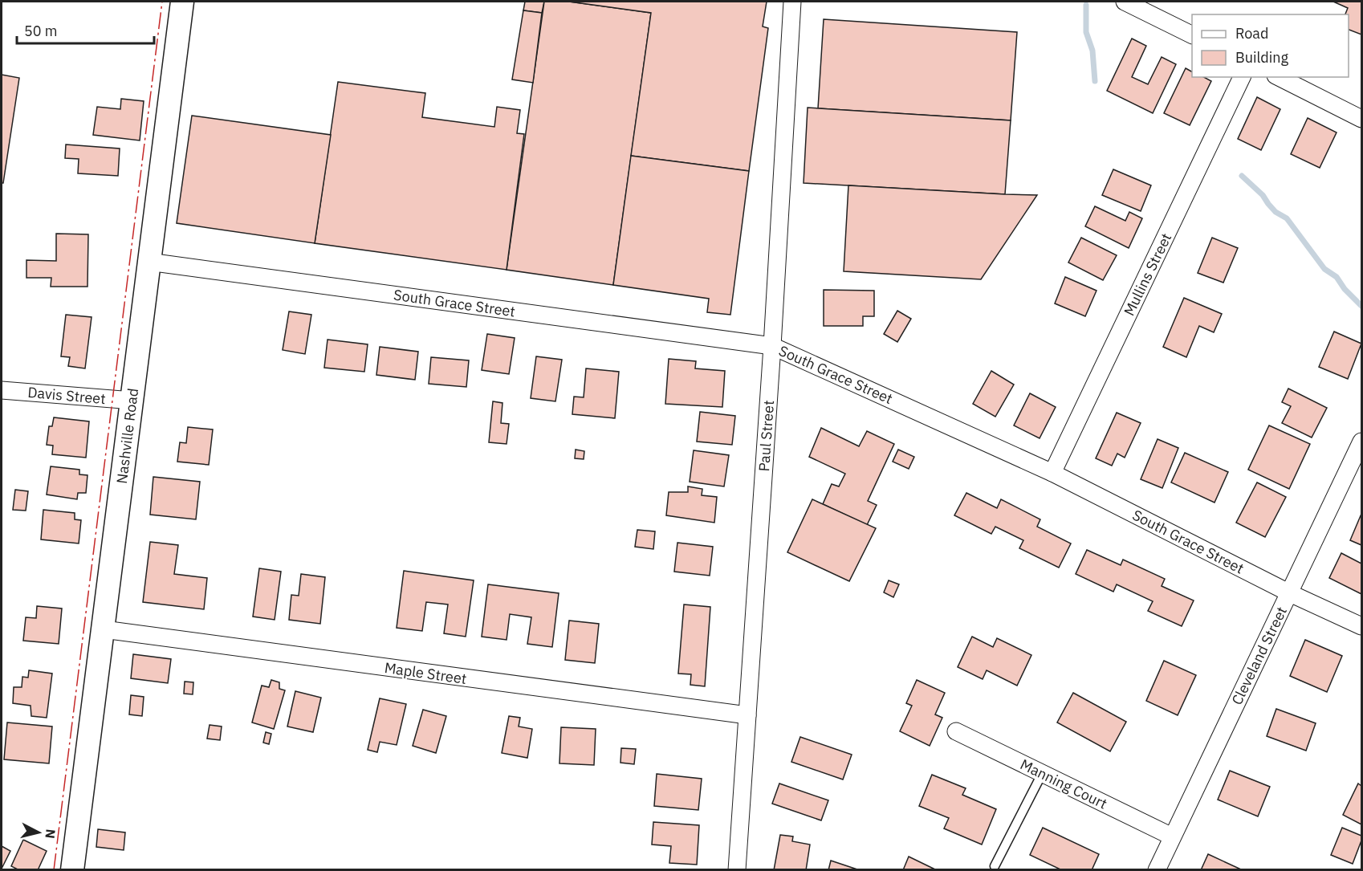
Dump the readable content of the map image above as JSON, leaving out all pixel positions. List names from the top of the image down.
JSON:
{
  "streets": {
    "main road": ["Nashville Road"],
    "street": [
      "Mullins Street",
      "South Grace Street",
      "Davis Street",
      "Paul Street",
      "Cleveland Street",
      "Maple Street",
      "Manning Court"
    ]
  },
  "crossings": [
    ["Mullins Street", "South Grace Street"],
    ["South Grace Street", "Nashville Road"],
    ["South Grace Street", "Paul Street"],
    ["South Grace Street", "Cleveland Street"],
    ["Davis Street", "Nashville Road"],
    ["Nashville Road", "Maple Street"],
    ["Paul Street", "Maple Street"],
    ["Cleveland Street", "Manning Court"]
  ],
  "legend": ["Road", "Building"],
  "scale_bar": "50 m",
  "north": "right"
}
